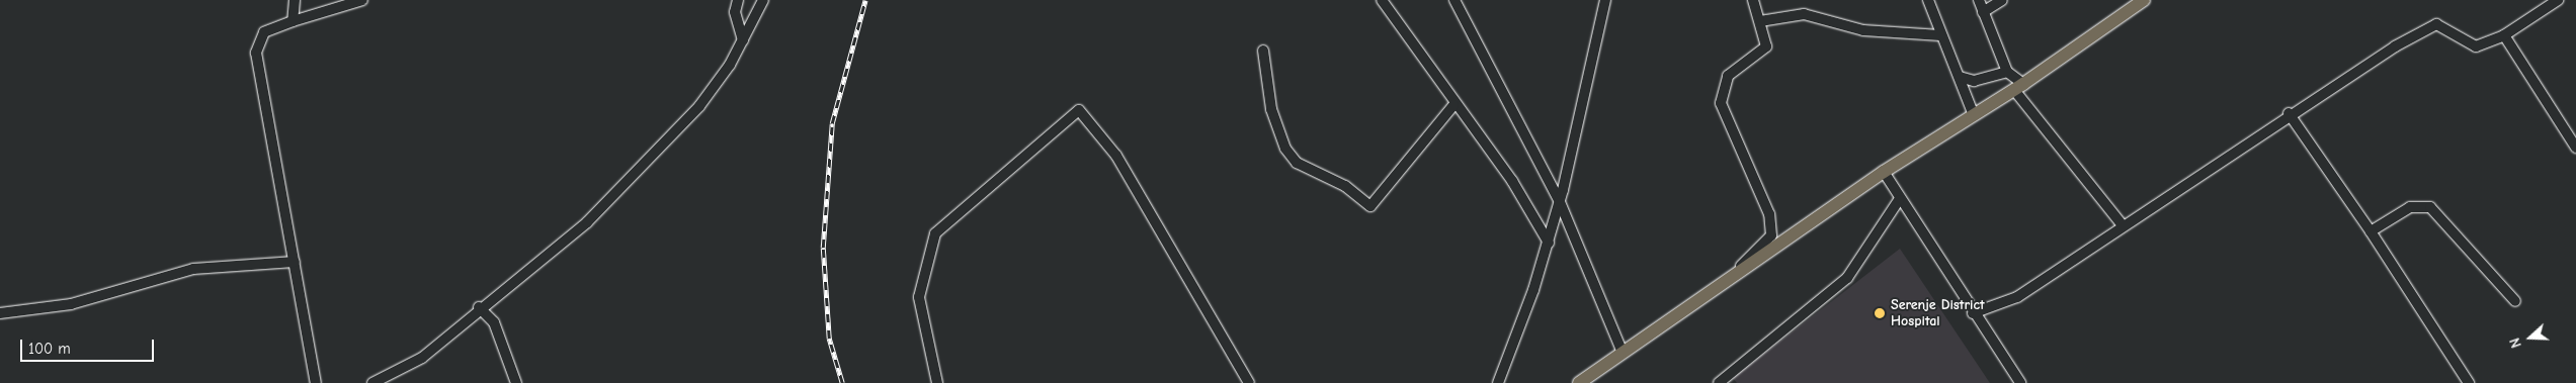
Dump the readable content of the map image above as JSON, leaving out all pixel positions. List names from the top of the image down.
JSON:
{
  "places": ["Serenje District Hospital"],
  "scale_bar": "100 m",
  "north": "left"
}
